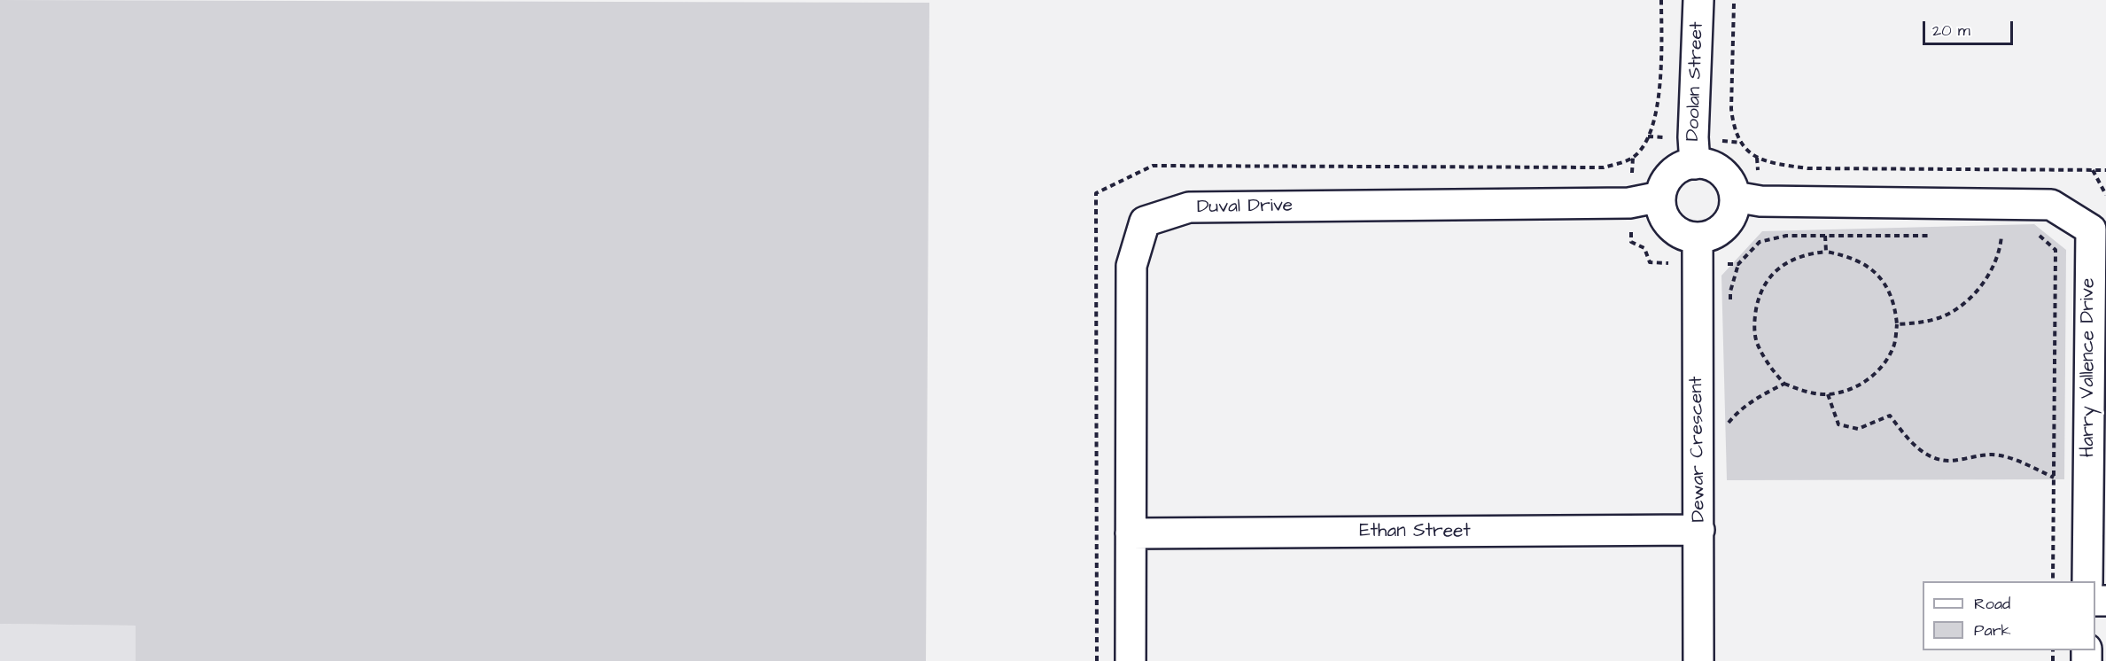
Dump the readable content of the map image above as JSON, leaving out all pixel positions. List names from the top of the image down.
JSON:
{
  "streets": {
    "street": [
      "Doolan Street",
      "Duval Drive",
      "Harry Vallence Drive",
      "Dewar Crescent",
      "Ethan Street"
    ]
  },
  "crossings": [
    ["Doolan Street", "Duval Drive"],
    ["Doolan Street", "Harry Vallence Drive"],
    ["Doolan Street", "Dewar Crescent"],
    ["Duval Drive", "Harry Vallence Drive"],
    ["Duval Drive", "Dewar Crescent"],
    ["Duval Drive", "Ethan Street"],
    ["Harry Vallence Drive", "Dewar Crescent"],
    ["Dewar Crescent", "Ethan Street"]
  ],
  "legend": ["Road", "Park"],
  "scale_bar": "20 m"
}
